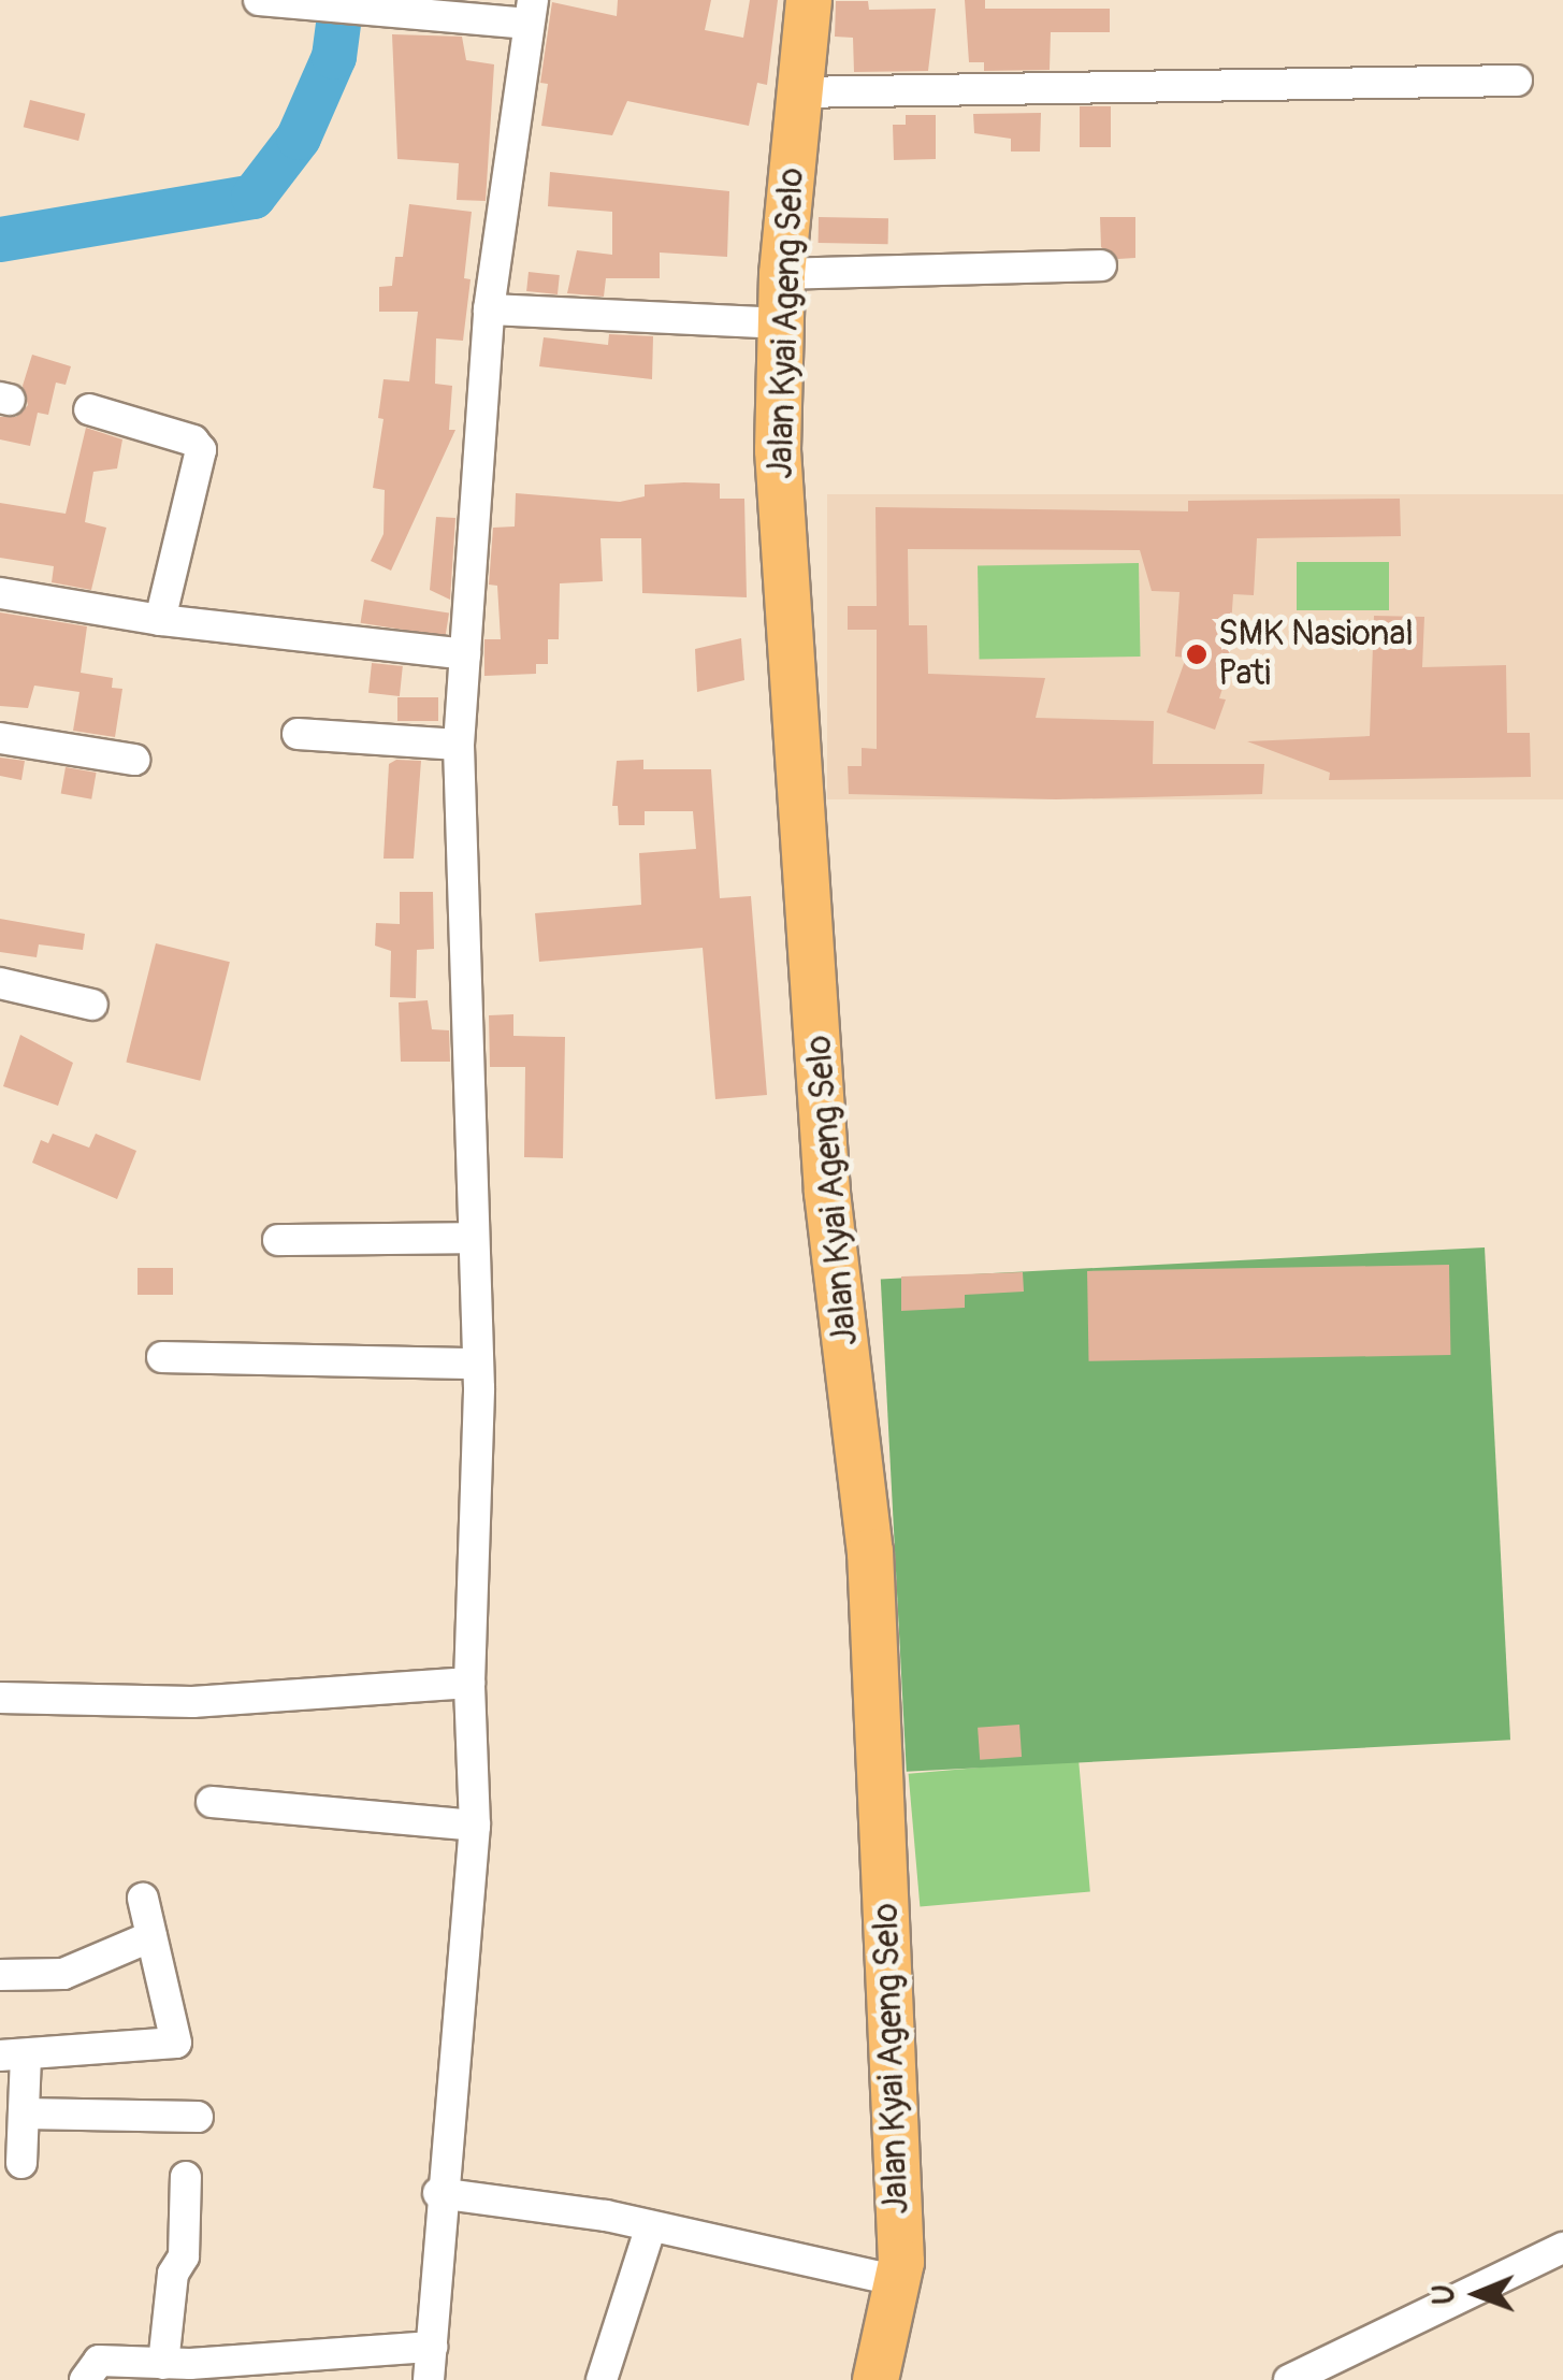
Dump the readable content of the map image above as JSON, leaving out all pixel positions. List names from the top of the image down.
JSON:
{
  "streets": {
    "main road": ["Jalan Kyai Ageng Selo"]
  },
  "places": ["SMK Nasional Pati"],
  "north": "left"
}
